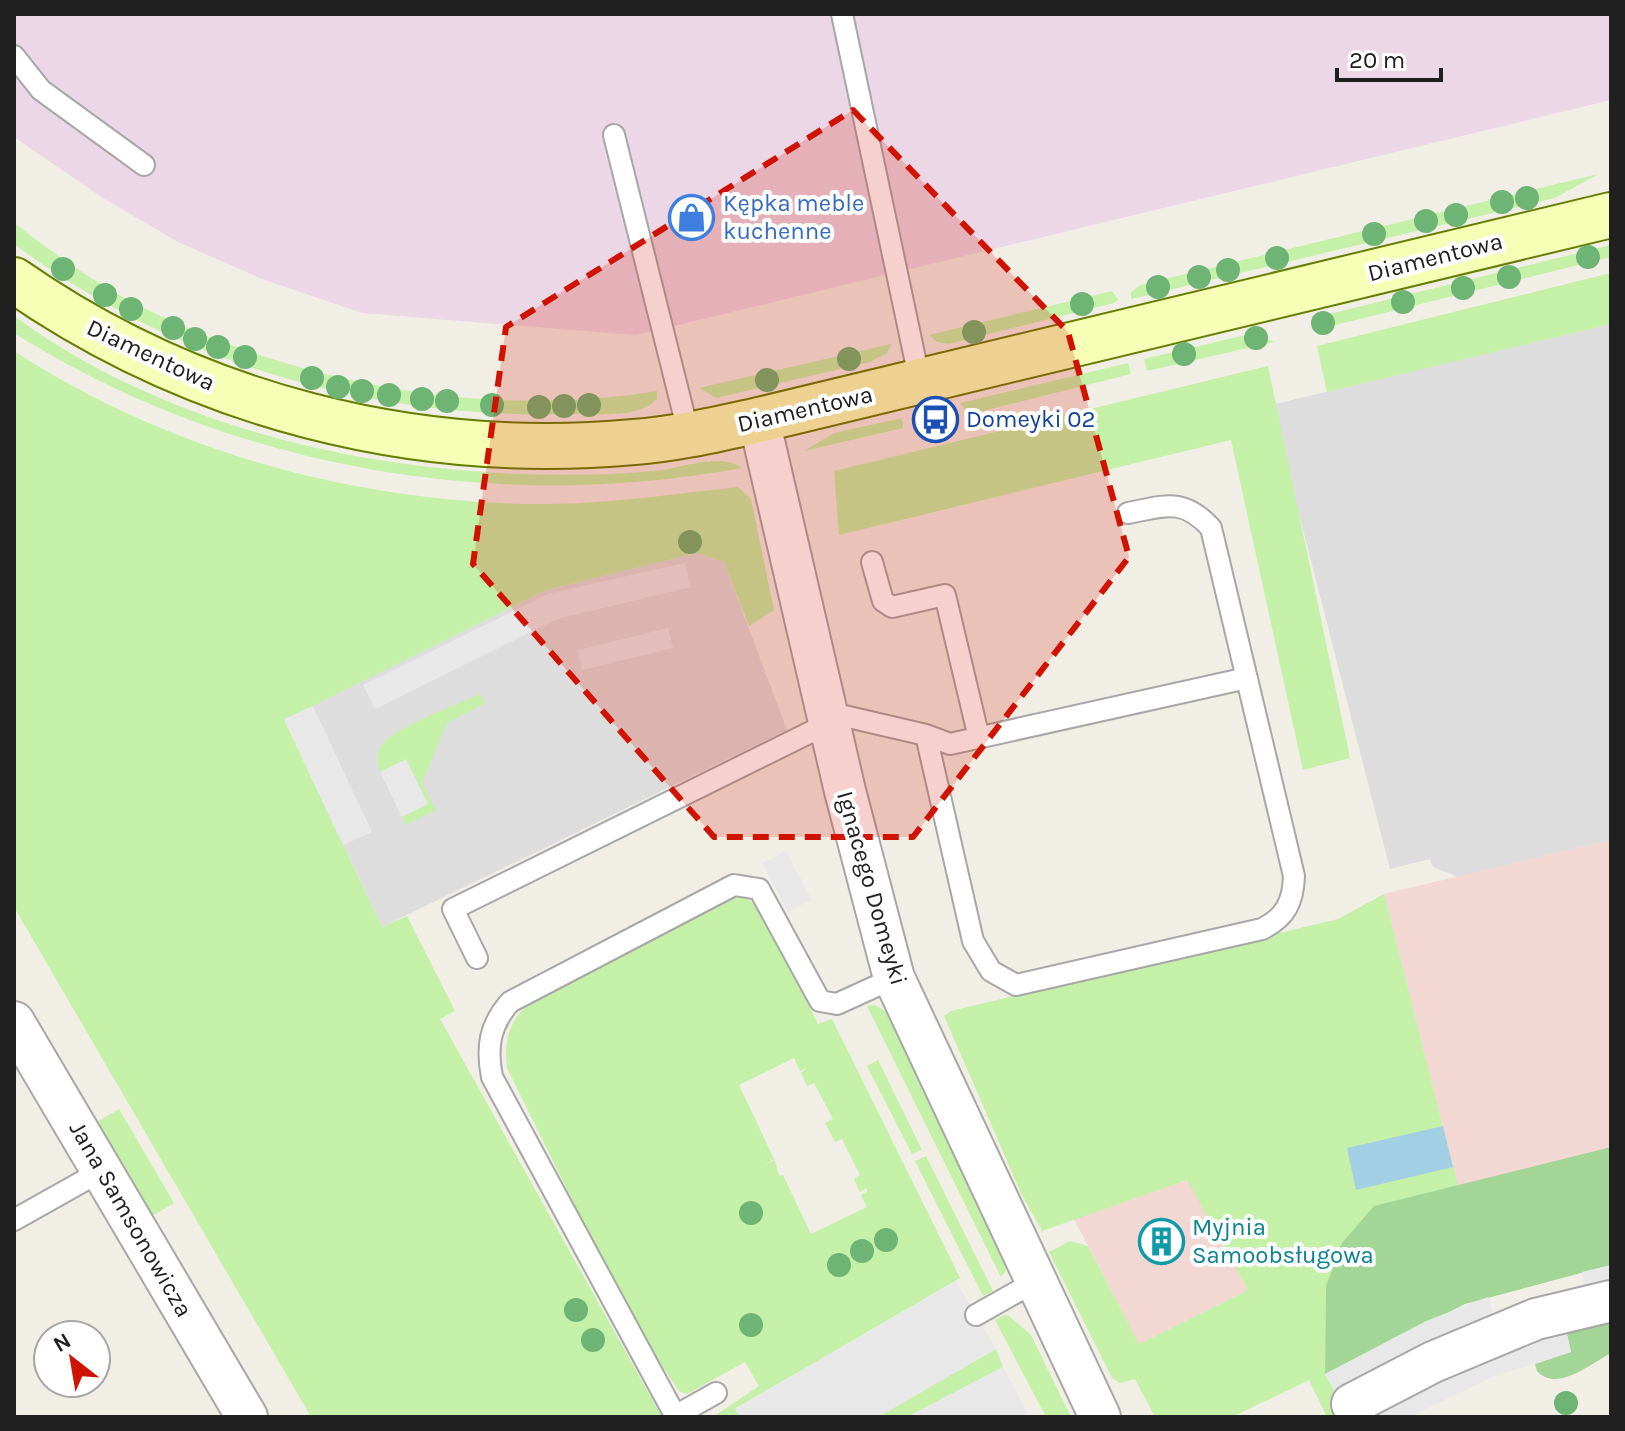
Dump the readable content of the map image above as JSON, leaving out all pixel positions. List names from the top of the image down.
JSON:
{
  "streets": {
    "street": ["Diamentowa", "Ignacego Domeyki", "Jana Samsonowicza"]
  },
  "crossings": [
    ["Diamentowa", "Ignacego Domeyki"]
  ],
  "places": {
    "shop": ["Kępka meble kuchenne"],
    "bus stop": ["Domeyki 02"],
    "building": ["Myjnia Samoobsługowa"]
  },
  "scale_bar": "20 m",
  "north": "top left"
}
